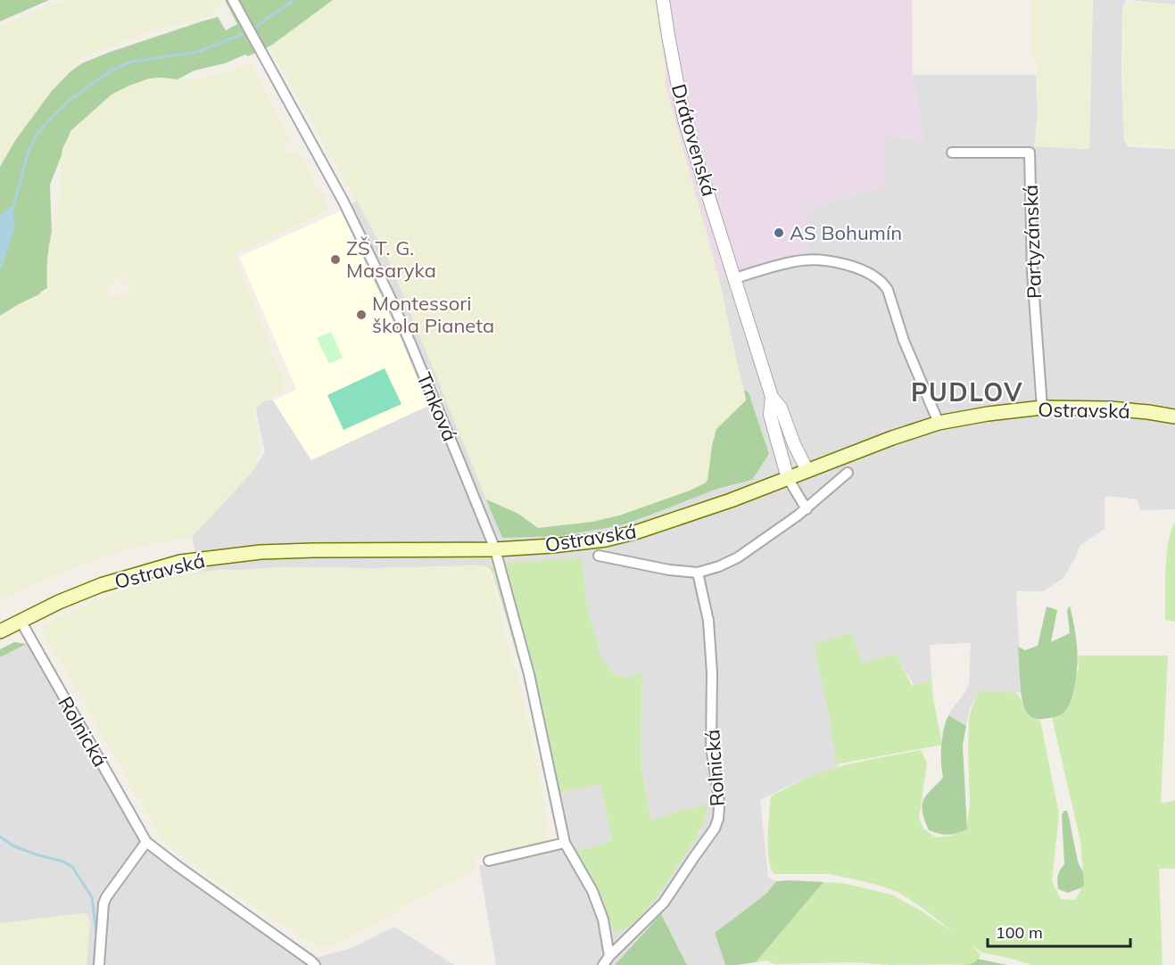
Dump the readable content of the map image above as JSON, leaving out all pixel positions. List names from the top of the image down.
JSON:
{
  "streets": {
    "main road": ["Ostravská"],
    "street": [
      "Drátovenská",
      "Partyzánská",
      "Trnková",
      "Rolnická"
    ]
  },
  "crossings": [
    ["Drátovenská", "Ostravská"],
    ["Partyzánská", "Ostravská"],
    ["Trnková", "Ostravská"],
    ["Ostravská", "Rolnická"]
  ],
  "districts": ["PUDLOV"],
  "places": ["AS Bohumín", "ZŠ T. G. Masaryka", "Montessori škola Pianeta"],
  "scale_bar": "100 m"
}
